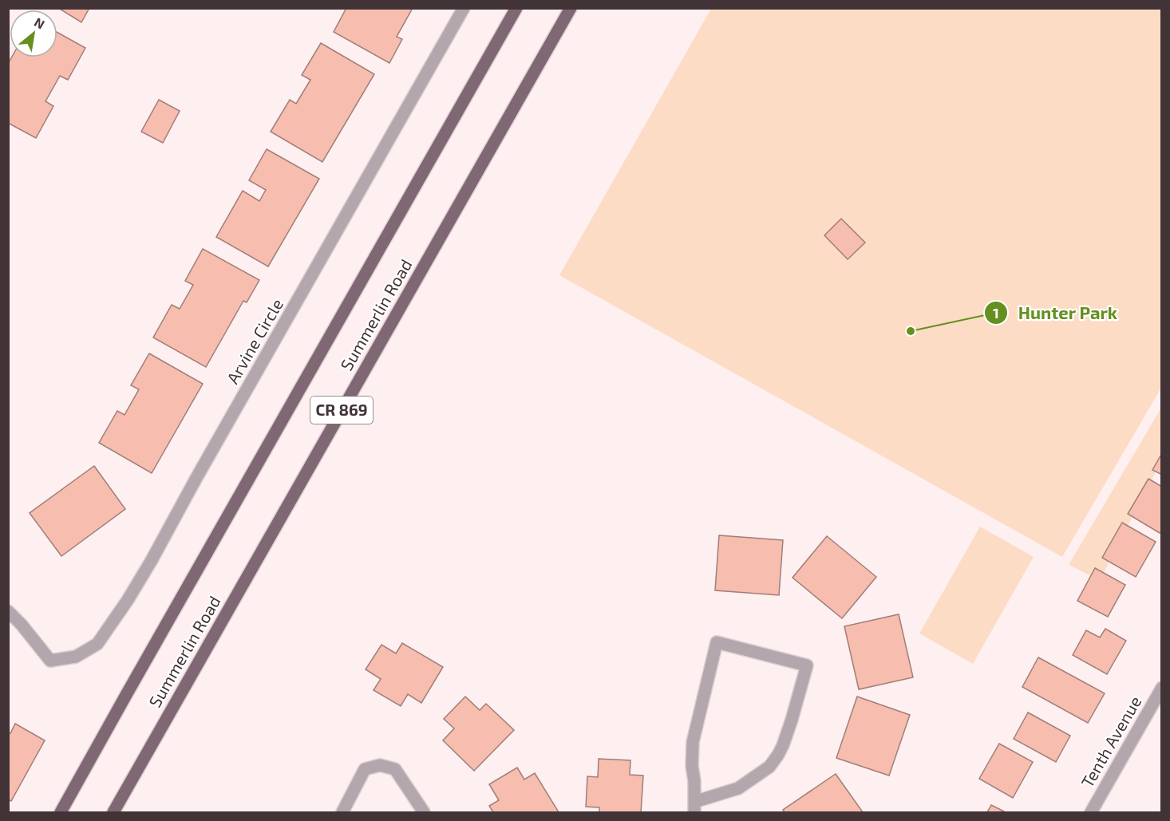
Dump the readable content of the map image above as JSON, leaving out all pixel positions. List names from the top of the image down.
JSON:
{
  "streets": {
    "main road": ["Summerlin Road", "CR 869"],
    "street": ["Arvine Circle", "Tenth Avenue"]
  },
  "places": ["Hunter Park"],
  "north": "top right"
}
